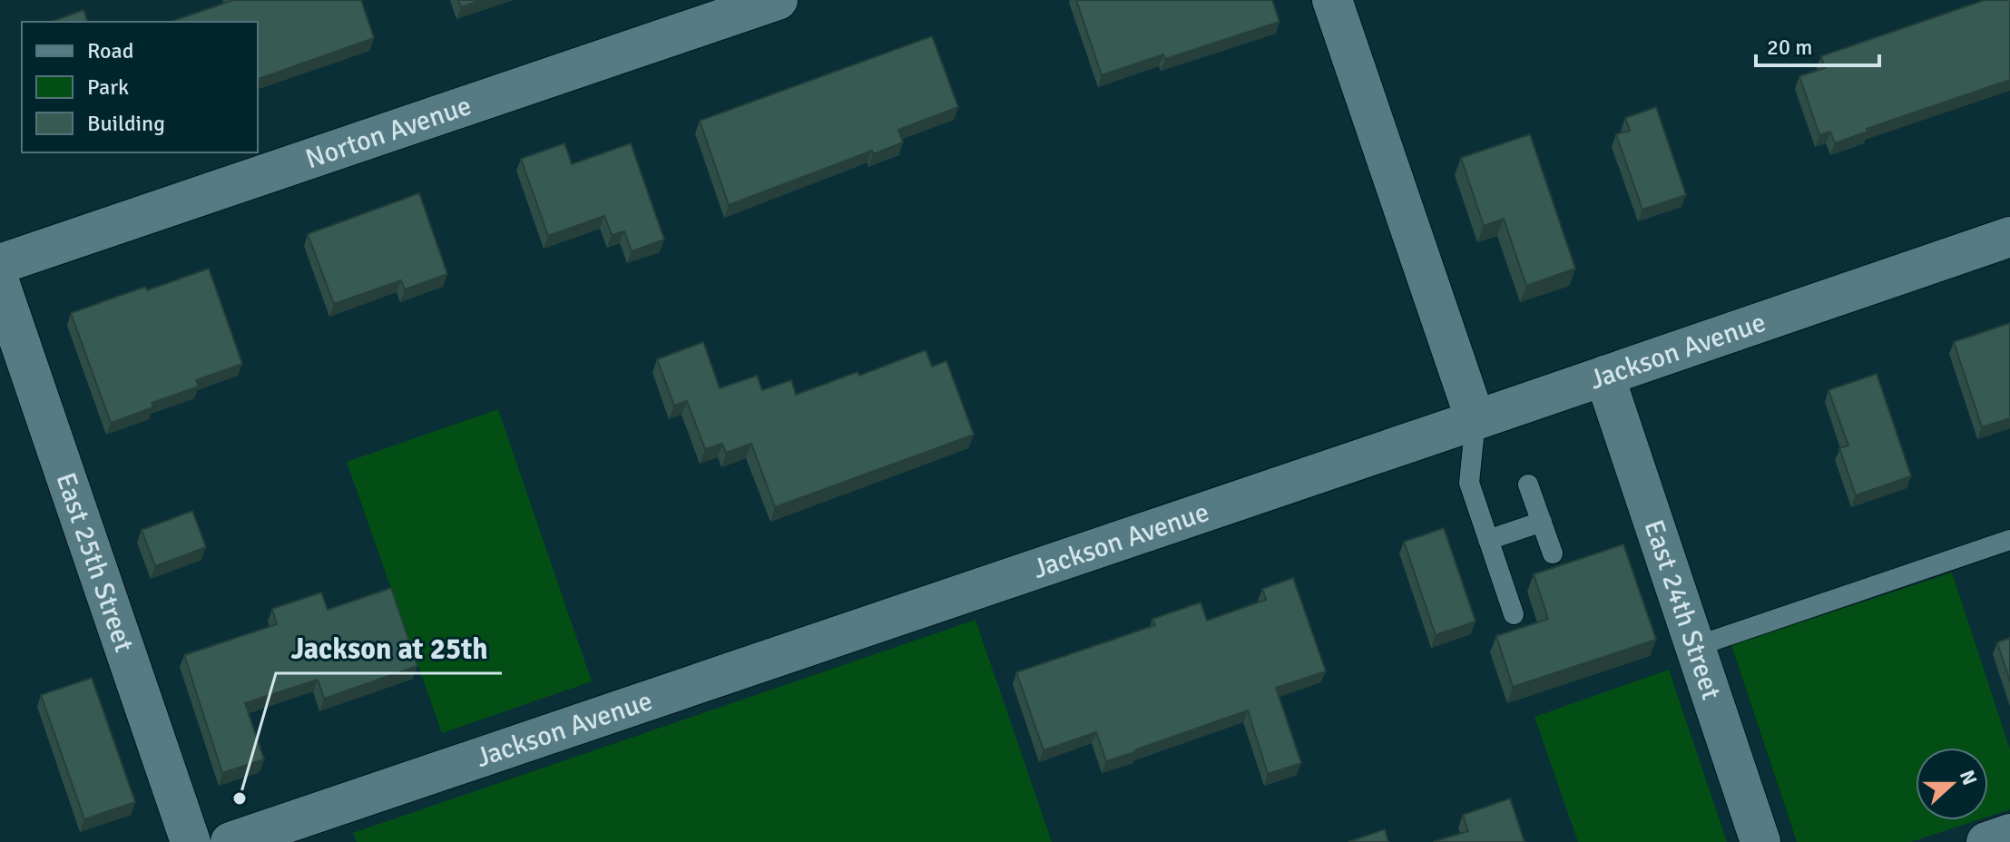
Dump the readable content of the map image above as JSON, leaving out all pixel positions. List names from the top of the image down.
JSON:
{
  "streets": {
    "street": [
      "Norton Avenue",
      "Jackson Avenue",
      "East 25th Street",
      "East 24th Street"
    ]
  },
  "crossings": [
    ["Jackson Avenue", "East 24th Street"]
  ],
  "places": ["Jackson at 25th"],
  "legend": ["Road", "Park", "Building"],
  "scale_bar": "20 m",
  "north": "right"
}
